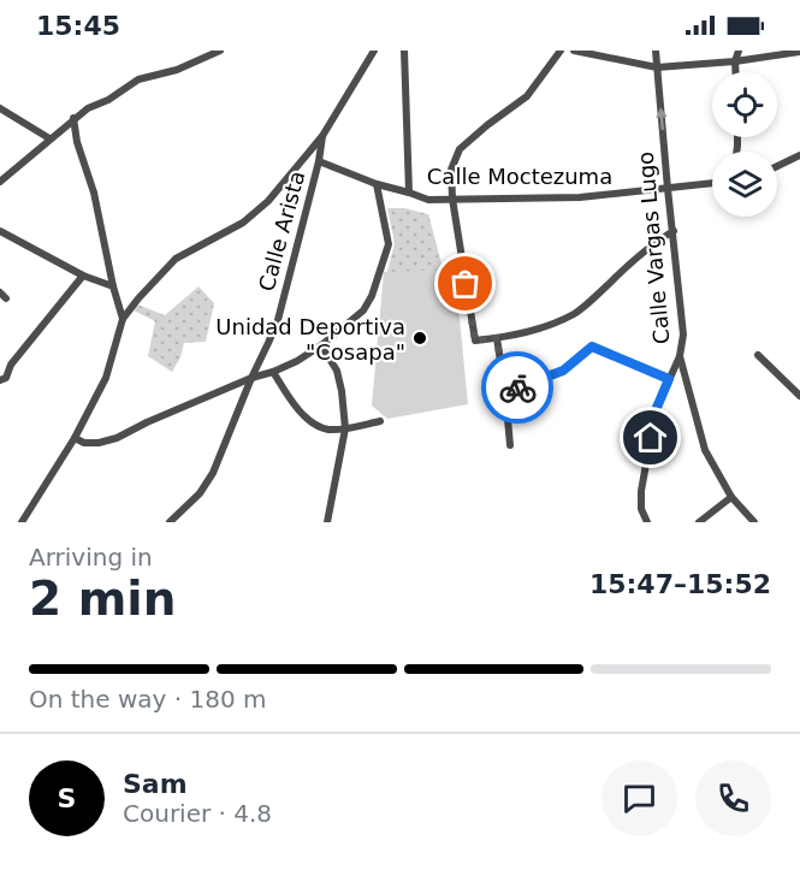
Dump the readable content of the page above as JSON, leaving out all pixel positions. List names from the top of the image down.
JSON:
{
  "streets": {
    "street": ["Calle Moctezuma", "Calle Arista", "Calle Vargas Lugo"]
  },
  "crossings": [
    ["Calle Moctezuma", "Calle Arista"],
    ["Calle Moctezuma", "Calle Vargas Lugo"]
  ],
  "places": ["Unidad Deportiva \"Cosapa\""],
  "page": {
    "status": "15:45",
    "heading": ["2 min", "Arriving in", "15:47–15:52"],
    "panel": ["Sam", "Courier · 4.8"],
    "bar": "On the way · 180 m",
    "round": "S"
  }
}
